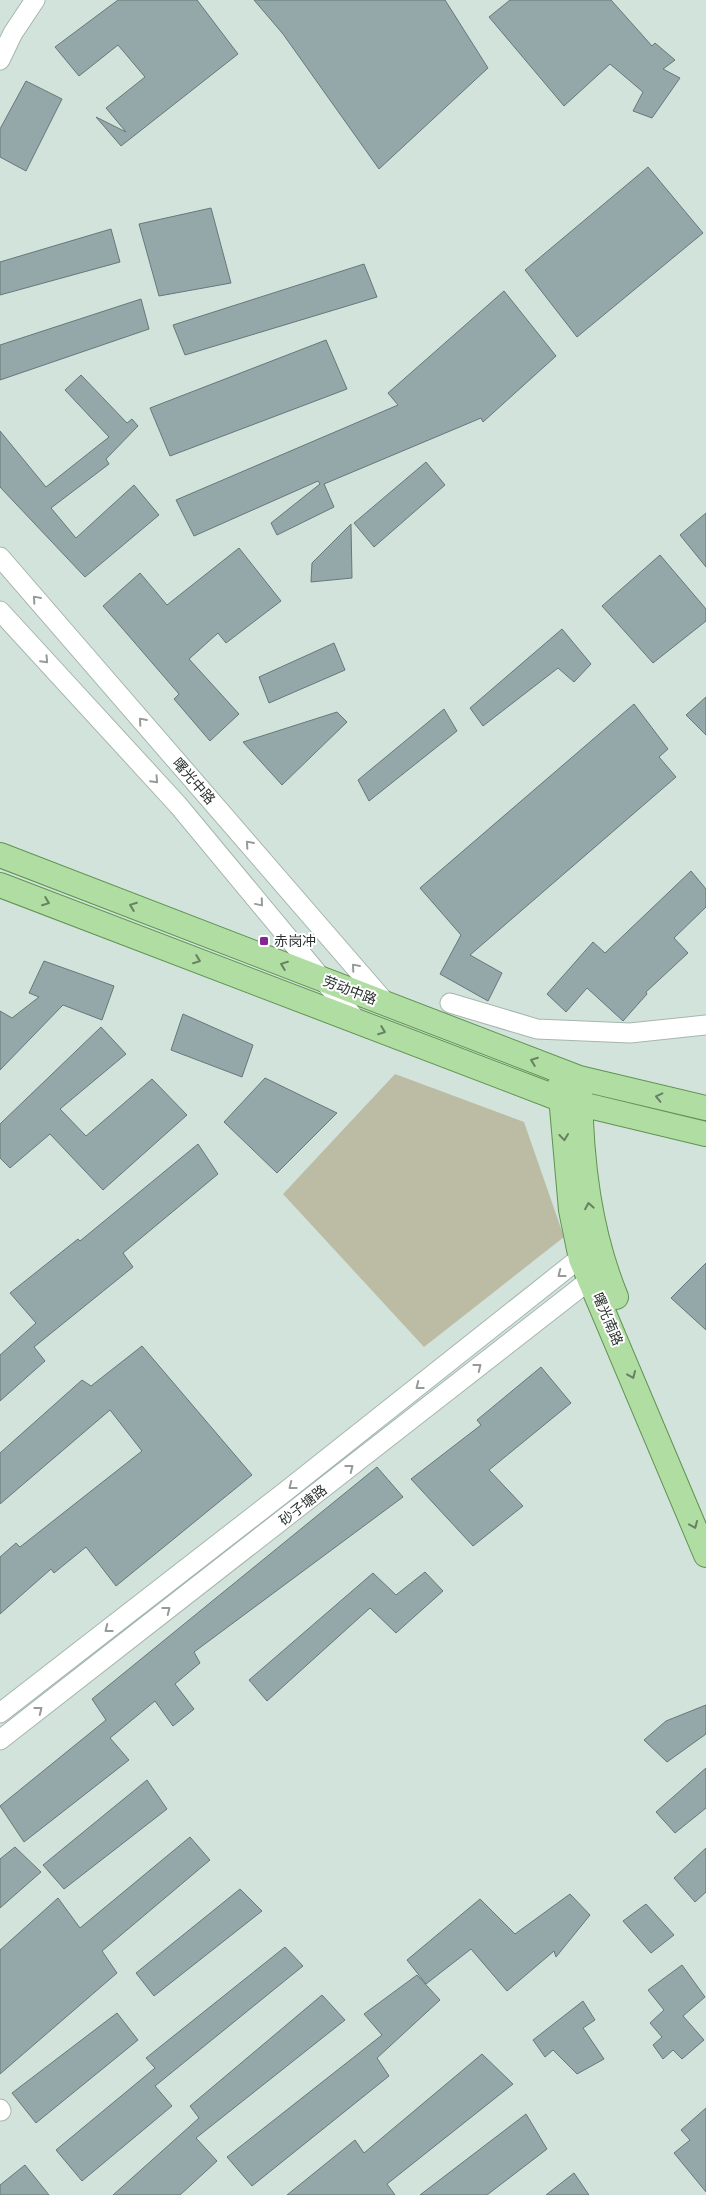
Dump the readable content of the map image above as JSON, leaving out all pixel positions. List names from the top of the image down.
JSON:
{
  "streets": {
    "main road": ["劳动中路", "曙光南路"],
    "street": ["曙光中路", "砂子塘路"]
  },
  "crossings": [
    ["曙光中路", "劳动中路"],
    ["劳动中路", "曙光南路"],
    ["曙光南路", "砂子塘路"]
  ],
  "places": {
    "transit": ["赤岗冲"]
  }
}
